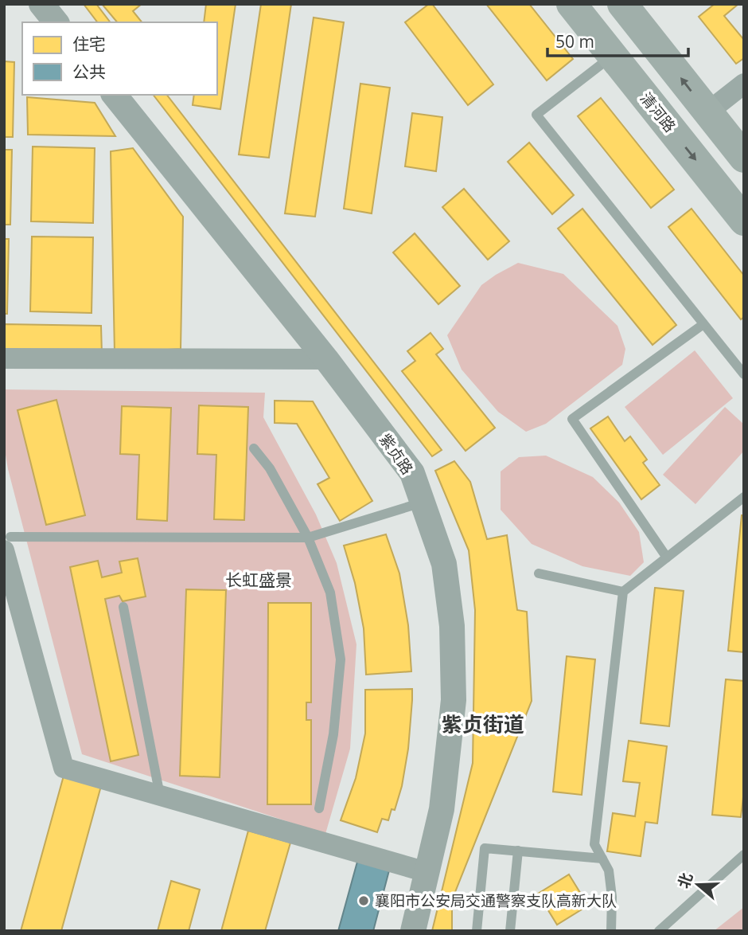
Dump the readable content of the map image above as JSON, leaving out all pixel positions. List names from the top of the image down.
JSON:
{
  "streets": {
    "main road": ["清河路"],
    "street": ["紫贞路"]
  },
  "districts": ["长虹盛景", "紫贞街道"],
  "places": ["襄阳市公安局交通警察支队高新大队"],
  "legend": ["住宅", "公共"],
  "scale_bar": "50 m",
  "north": "left"
}
